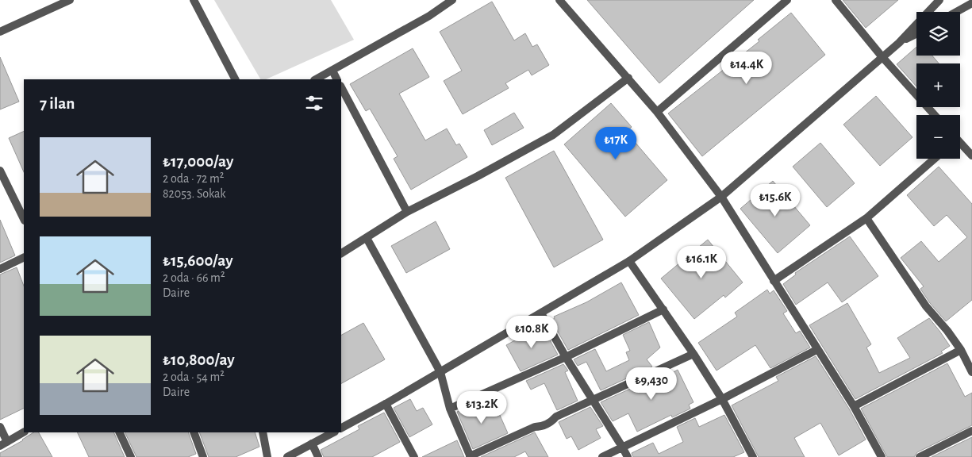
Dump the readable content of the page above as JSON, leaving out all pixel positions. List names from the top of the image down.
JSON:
{
  "page": {
    "map_buttons": ["+", "−"],
    "price": [
      "₺14.4K",
      "₺17K",
      "₺15.6K",
      "₺16.1K",
      "₺10.8K",
      "₺9,430",
      "₺13.2K"
    ],
    "heading": "7 ilan",
    "list": [
      {
        "name": "₺17,000/ay",
        "note": "2 oda · 72 m² · 82053. Sokak"
      },
      {
        "name": "₺15,600/ay",
        "note": "2 oda · 66 m² · Daire"
      },
      {
        "name": "₺10,800/ay",
        "note": "2 oda · 54 m² · Daire"
      }
    ]
  }
}
